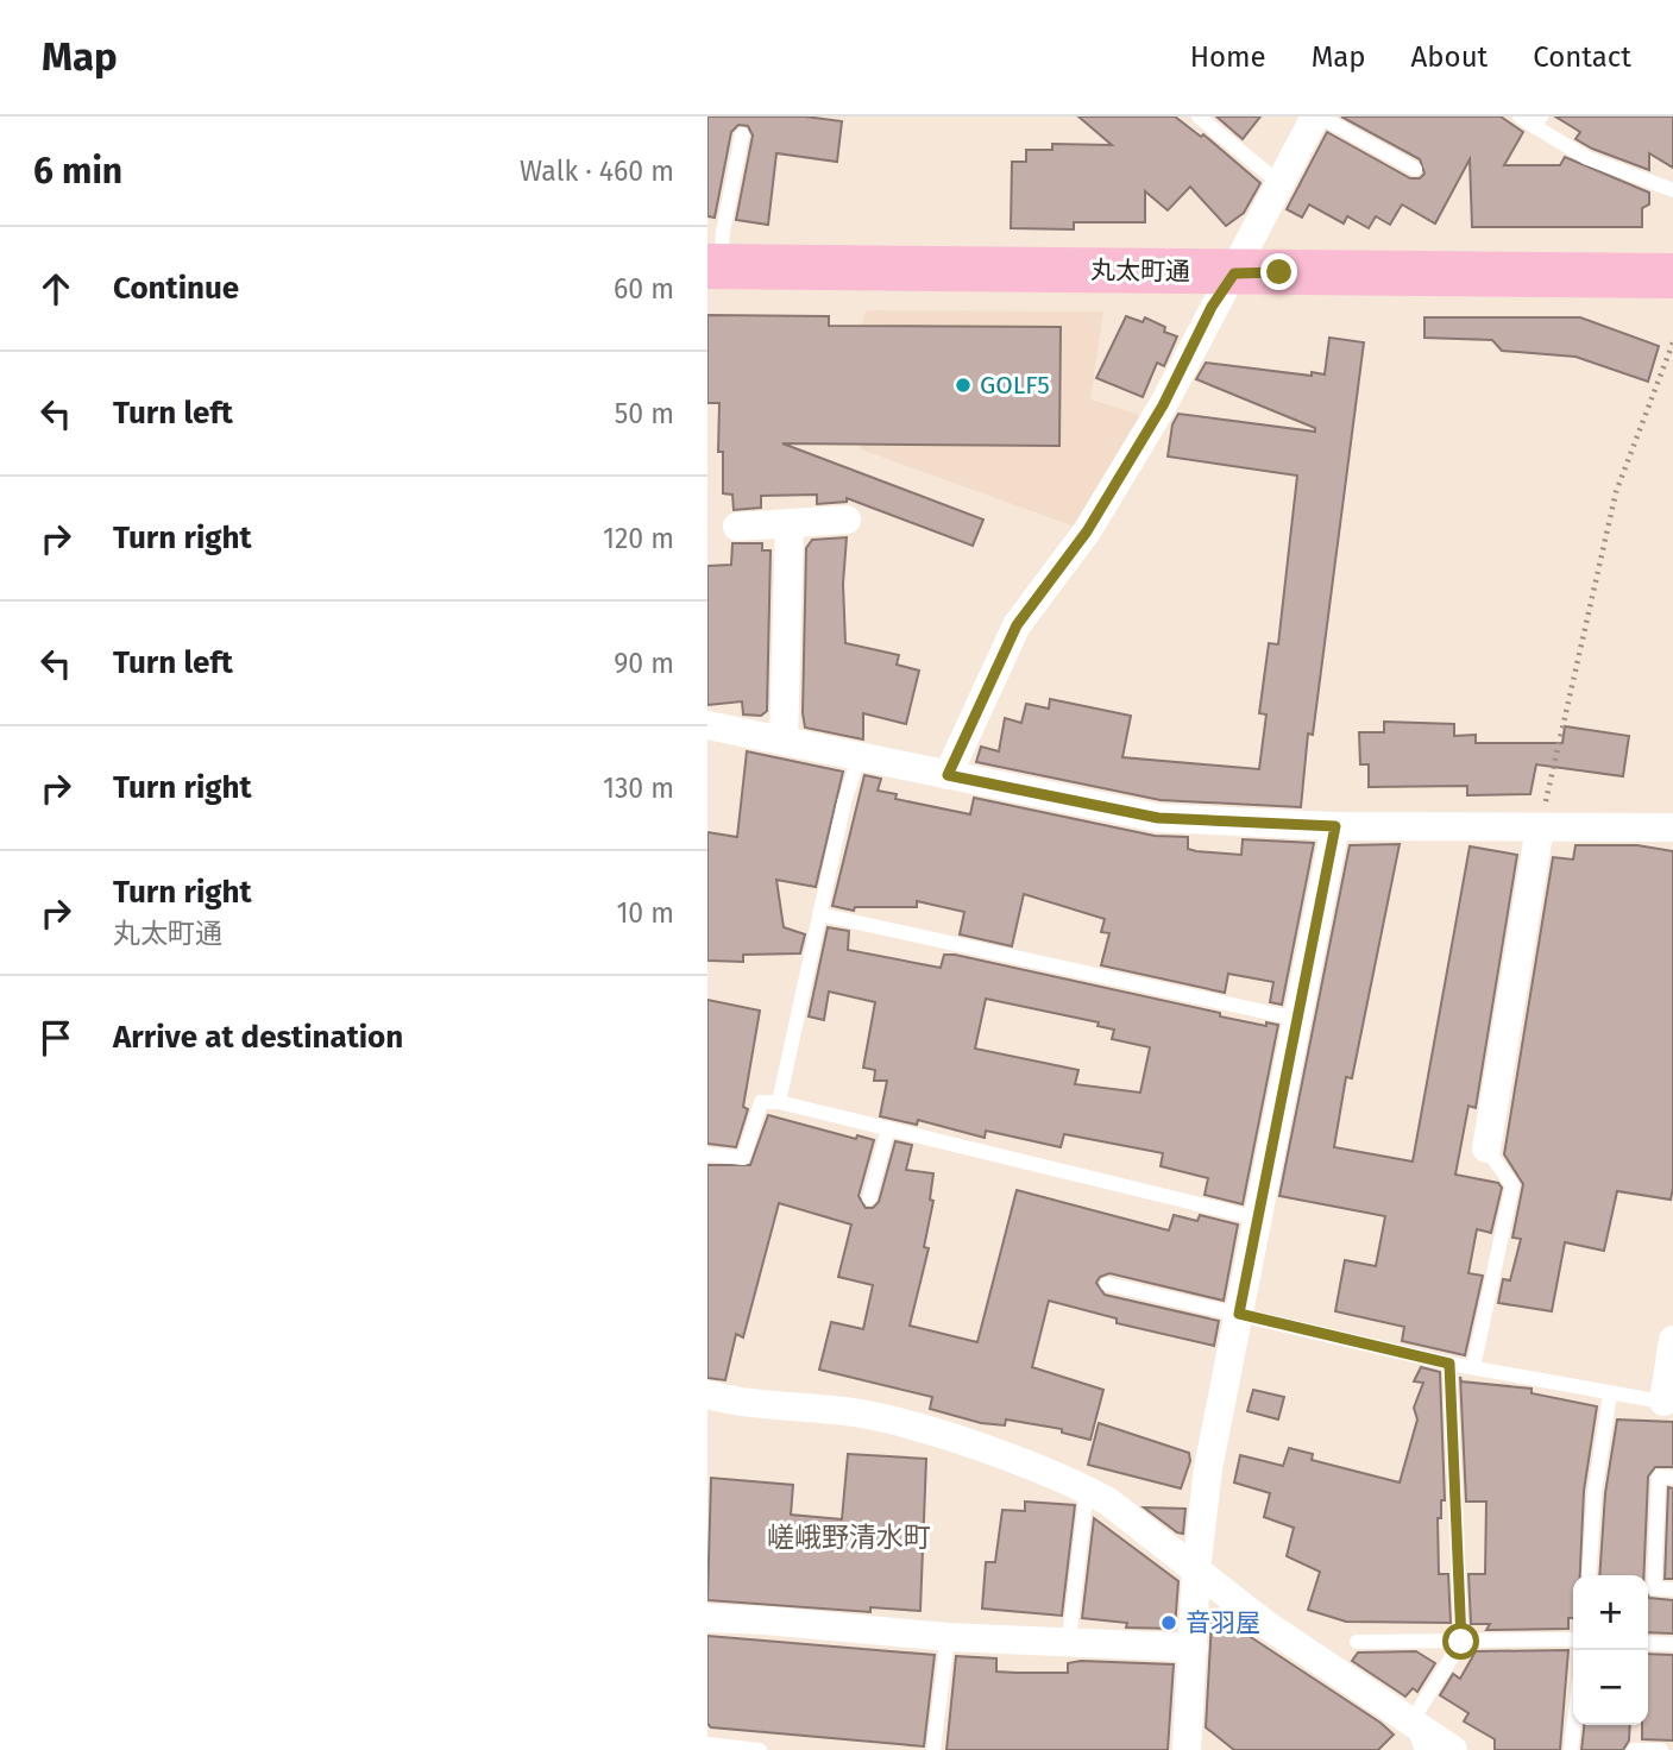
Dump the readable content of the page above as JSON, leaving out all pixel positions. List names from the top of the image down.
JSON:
{
  "streets": {
    "main road": ["丸太町通"]
  },
  "districts": ["嵯峨野清水町"],
  "places": ["GOLF5", "音羽屋"],
  "page": {
    "header": "Map",
    "nav": [
      "Home",
      "Map",
      "About",
      "Contact"
    ],
    "heading": ["6 min", "Walk · 460 m"],
    "list": [
      ["Continue", "60 m"],
      ["Turn left", "50 m"],
      ["Turn right", "120 m"],
      ["Turn left", "90 m"],
      ["Turn right", "130 m"],
      ["Turn right", "丸太町通", "10 m"],
      "Arrive at destination"
    ],
    "map_buttons": ["+", "−"]
  }
}
